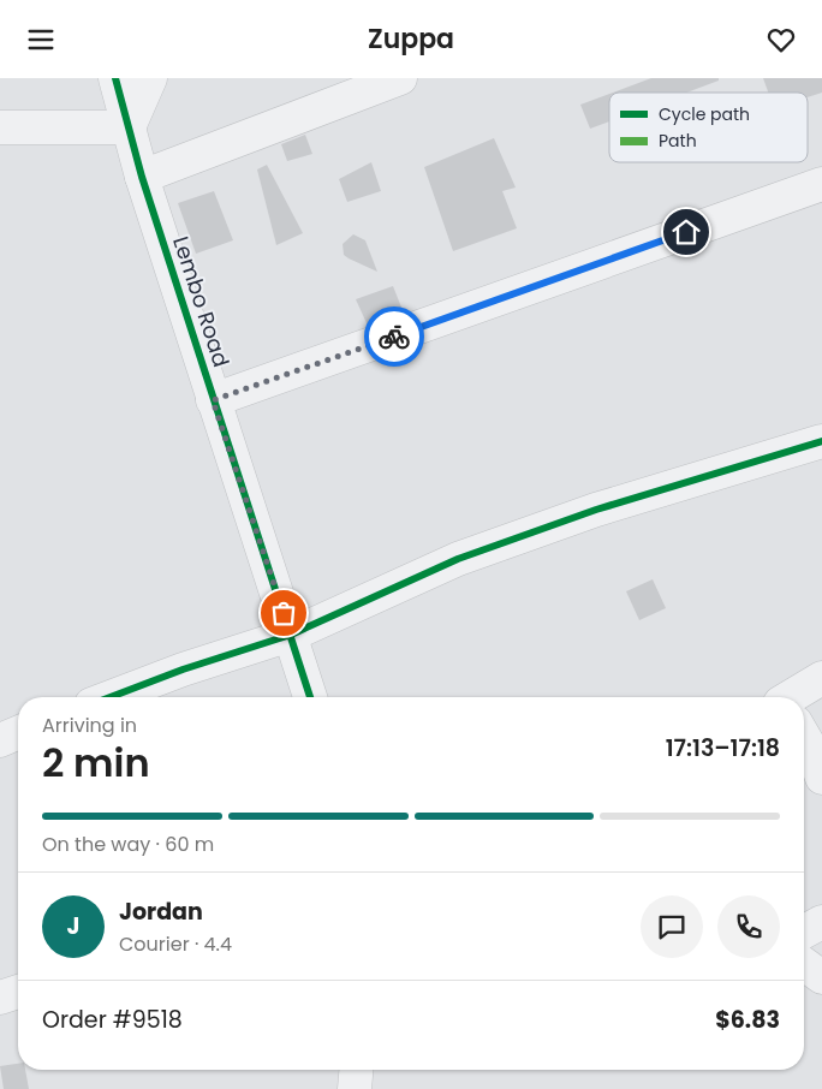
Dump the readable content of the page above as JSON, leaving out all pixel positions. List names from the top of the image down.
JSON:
{
  "streets": {
    "street": ["Lembo Road"]
  },
  "legend": ["Cycle path", "Path"],
  "page": {
    "header": "Zuppa",
    "heading": ["2 min", "Arriving in", "17:13–17:18"],
    "panel": [
      "Jordan",
      "Courier · 4.4",
      "Order #9518",
      "$6.83"
    ],
    "bar": "On the way · 60 m",
    "round": "J"
  }
}
